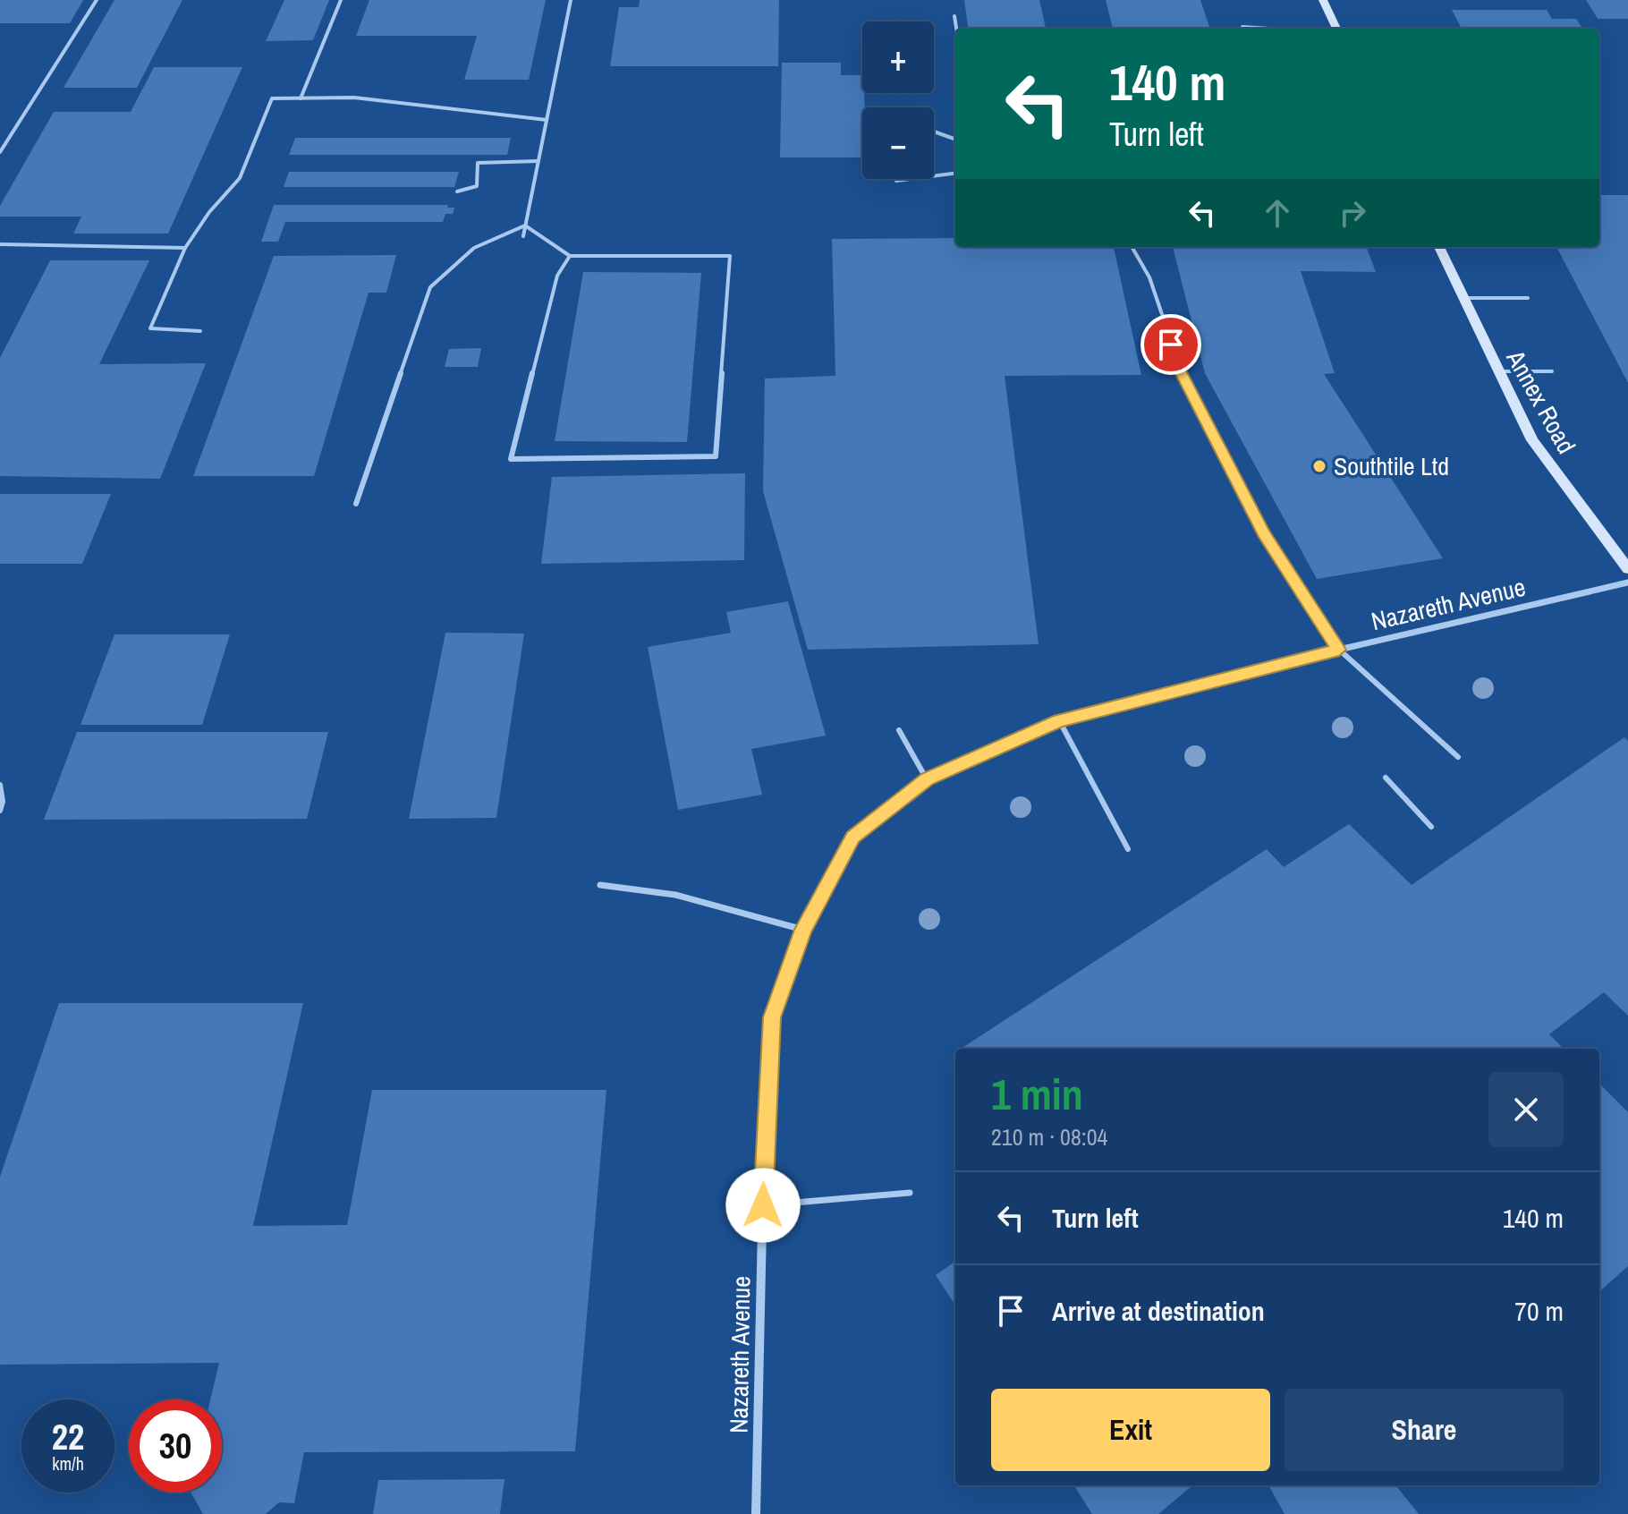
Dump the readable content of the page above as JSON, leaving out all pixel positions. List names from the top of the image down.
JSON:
{
  "streets": {
    "street": ["Annex Road", "Nazareth Avenue"]
  },
  "places": ["Southtile Ltd"],
  "page": {
    "map_buttons": ["+", "−"],
    "turn": ["140 m", "Turn left"],
    "heading": ["1 min", "210 m · 08:04"],
    "list": [
      {
        "name": "Turn left",
        "value": "140 m"
      },
      {
        "name": "Arrive at destination",
        "value": "70 m"
      }
    ],
    "buttons": ["Exit", "Share"],
    "speed": "22 km/h",
    "limit": "30"
  }
}
